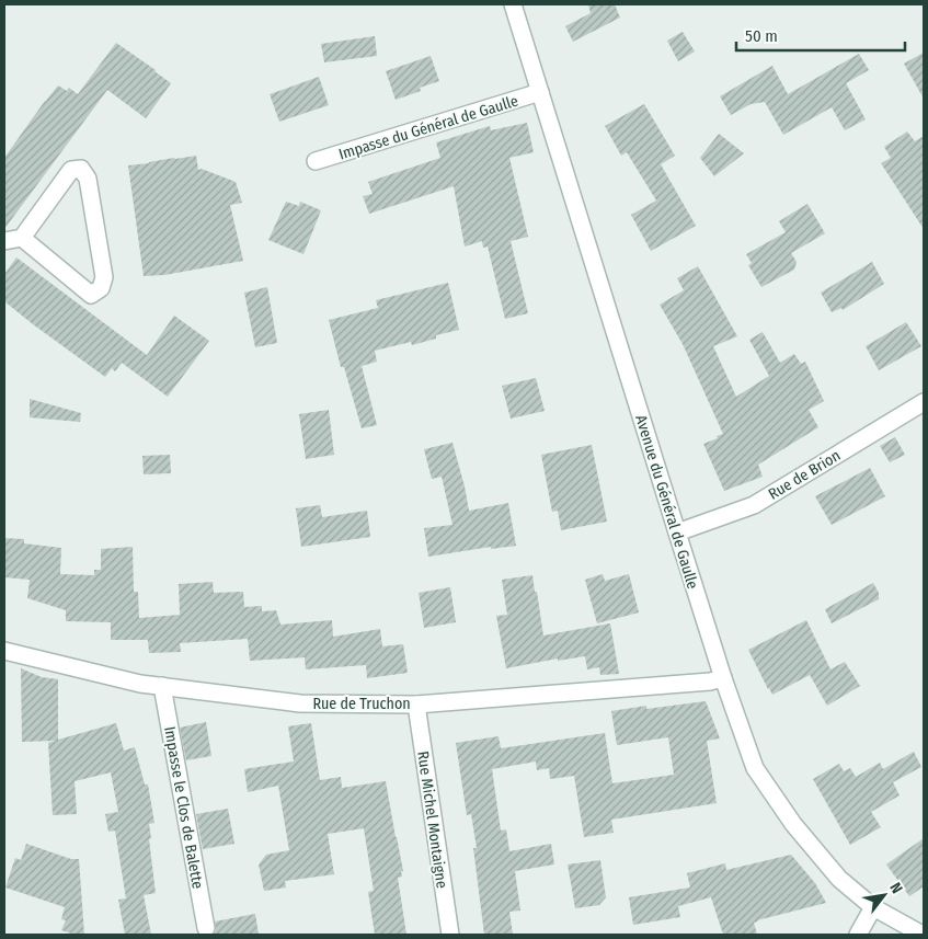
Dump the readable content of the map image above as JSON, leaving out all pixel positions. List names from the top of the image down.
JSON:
{
  "streets": {
    "street": [
      "Impasse du Général de Gaulle",
      "Rue de Brion",
      "Avenue du Général de Gaulle",
      "Rue de Truchon",
      "Impasse le Clos de Balette",
      "Rue Michel Montaigne"
    ]
  },
  "crossings": [
    ["Impasse du Général de Gaulle", "Avenue du Général de Gaulle"],
    ["Rue de Brion", "Avenue du Général de Gaulle"],
    ["Avenue du Général de Gaulle", "Rue de Truchon"],
    ["Rue de Truchon", "Impasse le Clos de Balette"],
    ["Rue de Truchon", "Rue Michel Montaigne"]
  ],
  "scale_bar": "50 m",
  "north": "top right"
}
